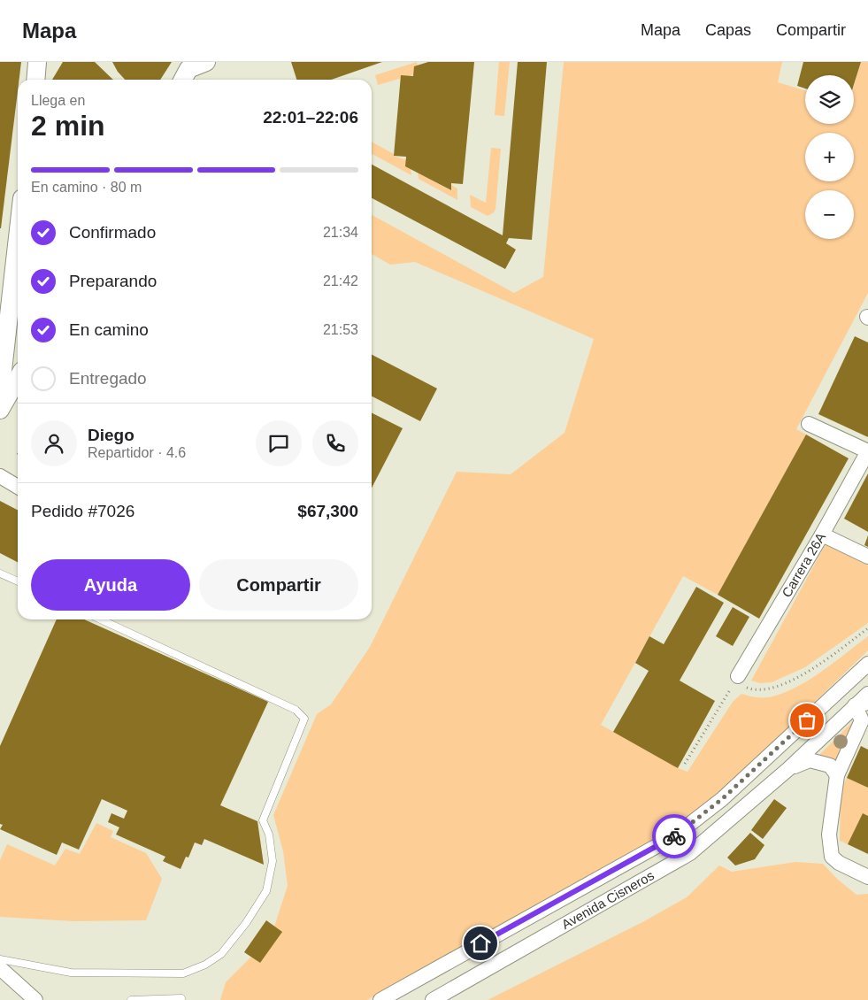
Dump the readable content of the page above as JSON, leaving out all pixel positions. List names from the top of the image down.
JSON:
{
  "streets": {
    "street": ["Carrera 26A", "Avenida Cisneros"]
  },
  "page": {
    "header": "Mapa",
    "nav": ["Mapa", "Capas", "Compartir"],
    "map_buttons": ["+", "−"],
    "heading": ["2 min", "Llega en", "22:01–22:06"],
    "panel": [
      "Diego",
      "Repartidor · 4.6",
      "Pedido #7026",
      "$67,300"
    ],
    "bar": "En camino · 80 m",
    "list": [
      ["Confirmado", "21:34"],
      ["Preparando", "21:42"],
      ["En camino", "21:53"],
      "Entregado"
    ],
    "buttons": ["Ayuda", "Compartir"]
  }
}
